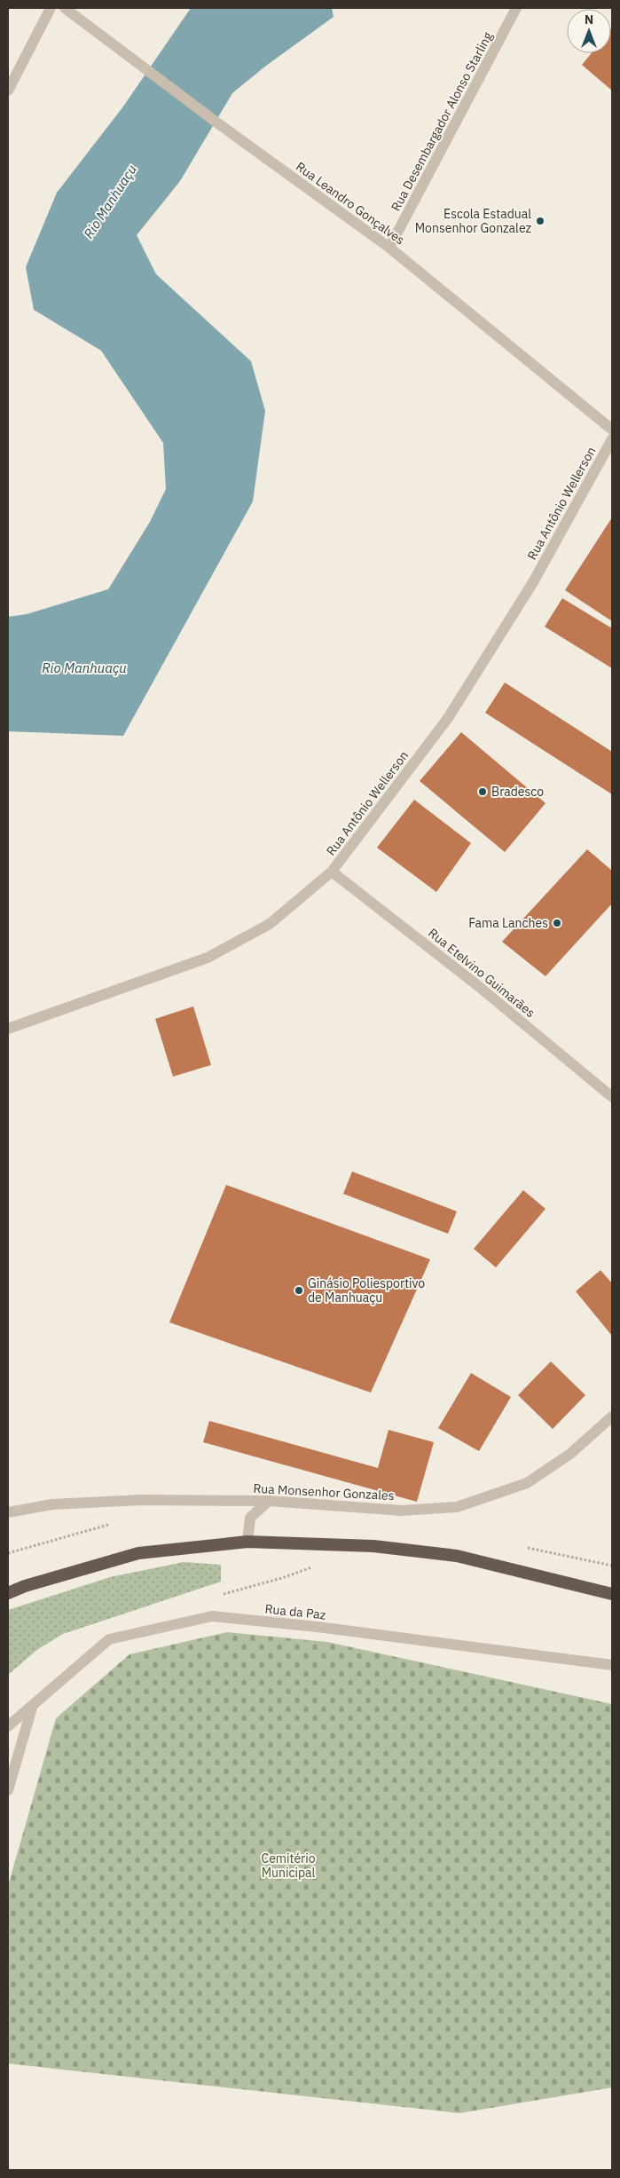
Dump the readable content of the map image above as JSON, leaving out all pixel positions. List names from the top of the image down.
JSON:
{
  "streets": {
    "street": [
      "Rua Desembargador Alonso Starling",
      "Rua Leandro Gonçalves",
      "Rua Antônio Wellerson",
      "Rua Etelvino Guimarães",
      "Rua Monsenhor Gonzales",
      "Rua da Paz"
    ]
  },
  "crossings": [
    ["Rua Desembargador Alonso Starling", "Rua Leandro Gonçalves"],
    ["Rua Antônio Wellerson", "Rua Etelvino Guimarães"]
  ],
  "water": ["Rio Manhuaçu"],
  "parks": ["Cemitério Municipal"],
  "places": [
    "Escola Estadual Monsenhor Gonzalez",
    "Bradesco",
    "Fama Lanches",
    "Ginásio Poliesportivo de Manhuaçu"
  ],
  "north": "top"
}
